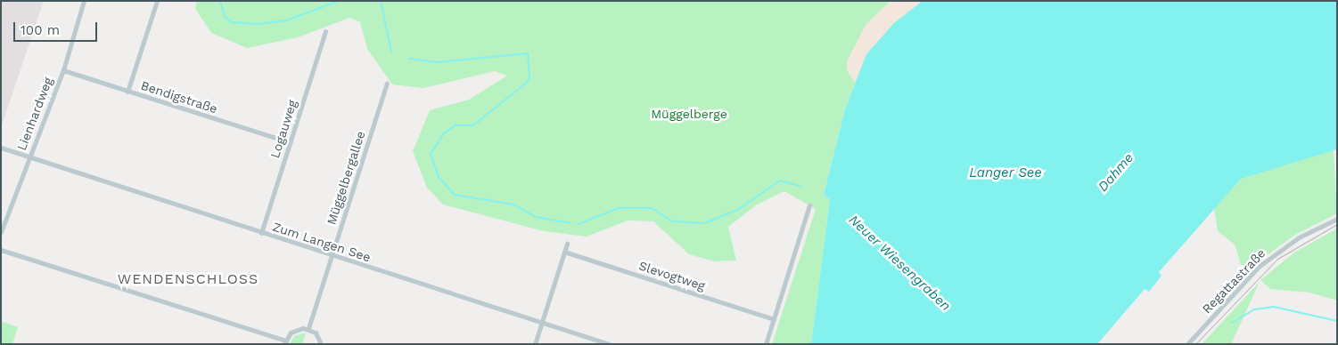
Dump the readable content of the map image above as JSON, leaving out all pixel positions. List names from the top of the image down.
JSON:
{
  "streets": {
    "street": [
      "Bendigstraße",
      "Lienhardweg",
      "Logauweg",
      "Müggelbergallee",
      "Zum Langen See",
      "Slevogtweg",
      "Regattastraße"
    ]
  },
  "crossings": [
    ["Bendigstraße", "Lienhardweg"],
    ["Bendigstraße", "Logauweg"],
    ["Lienhardweg", "Zum Langen See"],
    ["Logauweg", "Zum Langen See"],
    ["Müggelbergallee", "Zum Langen See"]
  ],
  "districts": ["WENDENSCHLOSS"],
  "water": ["Dahme", "Langer See", "Neuer Wiesengraben"],
  "parks": ["Müggelberge"],
  "scale_bar": "100 m"
}
